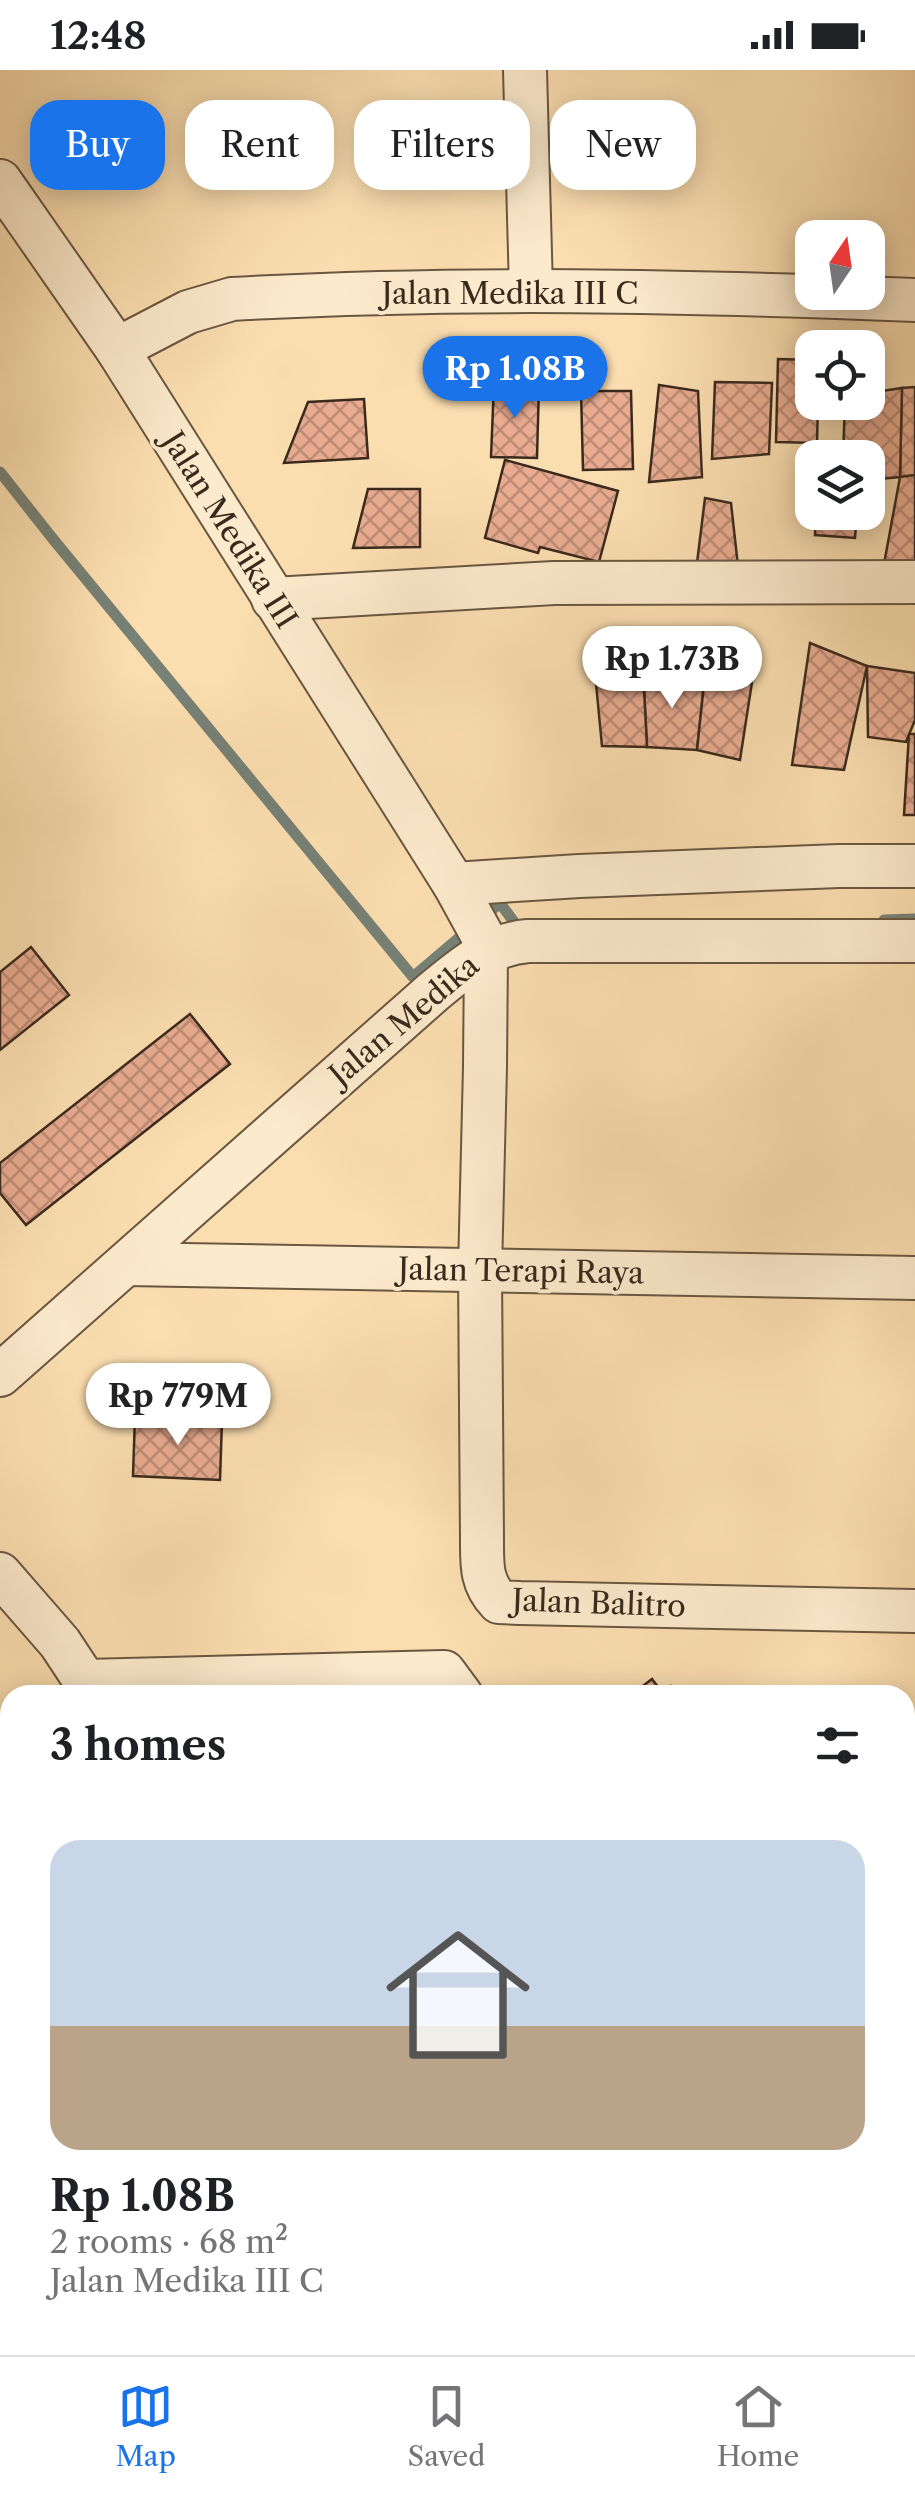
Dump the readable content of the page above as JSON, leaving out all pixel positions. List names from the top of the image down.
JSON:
{
  "streets": {
    "street": [
      "Jalan Medika III C",
      "Jalan Medika III",
      "Jalan Medika",
      "Jalan Terapi Raya",
      "Jalan Balitro"
    ]
  },
  "crossings": [
    ["Jalan Medika III C", "Jalan Medika III"],
    ["Jalan Medika III", "Jalan Medika"],
    ["Jalan Medika", "Jalan Terapi Raya"],
    ["Jalan Terapi Raya", "Jalan Balitro"]
  ],
  "north": "top",
  "page": {
    "status": "12:48",
    "chip": [
      "Buy",
      "Rent",
      "Filters",
      "New"
    ],
    "price": ["Rp 1.08B", "Rp 1.73B", "Rp 779M"],
    "heading": "3 homes",
    "list": [
      {
        "name": "Rp 1.08B",
        "note": "2 rooms · 68 m² · Jalan Medika III C"
      }
    ],
    "tabs": ["Map", "Saved", "Home"]
  }
}
